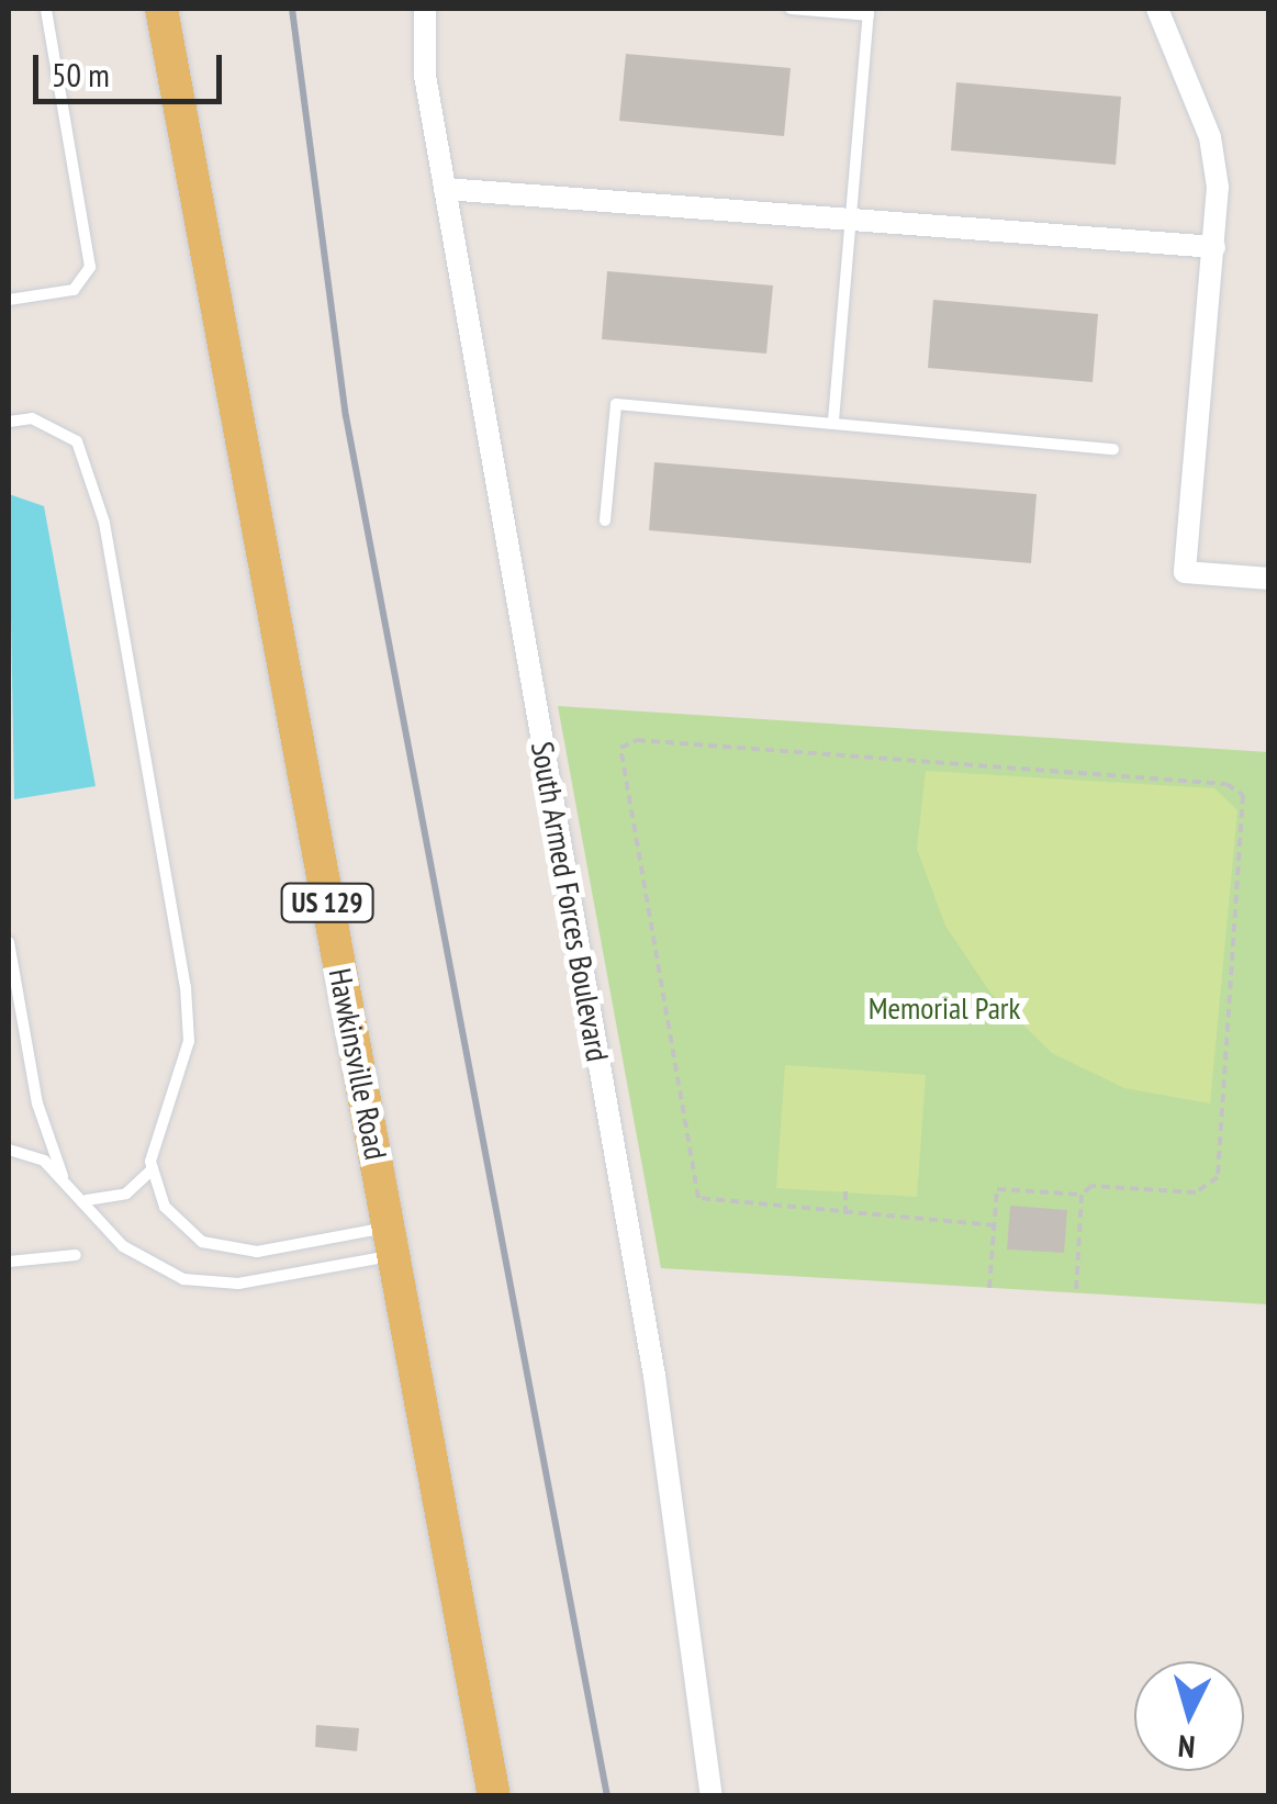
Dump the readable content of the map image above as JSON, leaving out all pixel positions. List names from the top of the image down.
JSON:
{
  "streets": {
    "main road": ["US 129", "Hawkinsville Road"],
    "street": ["South Armed Forces Boulevard"]
  },
  "parks": ["Memorial Park"],
  "scale_bar": "50 m",
  "north": "bottom"
}
